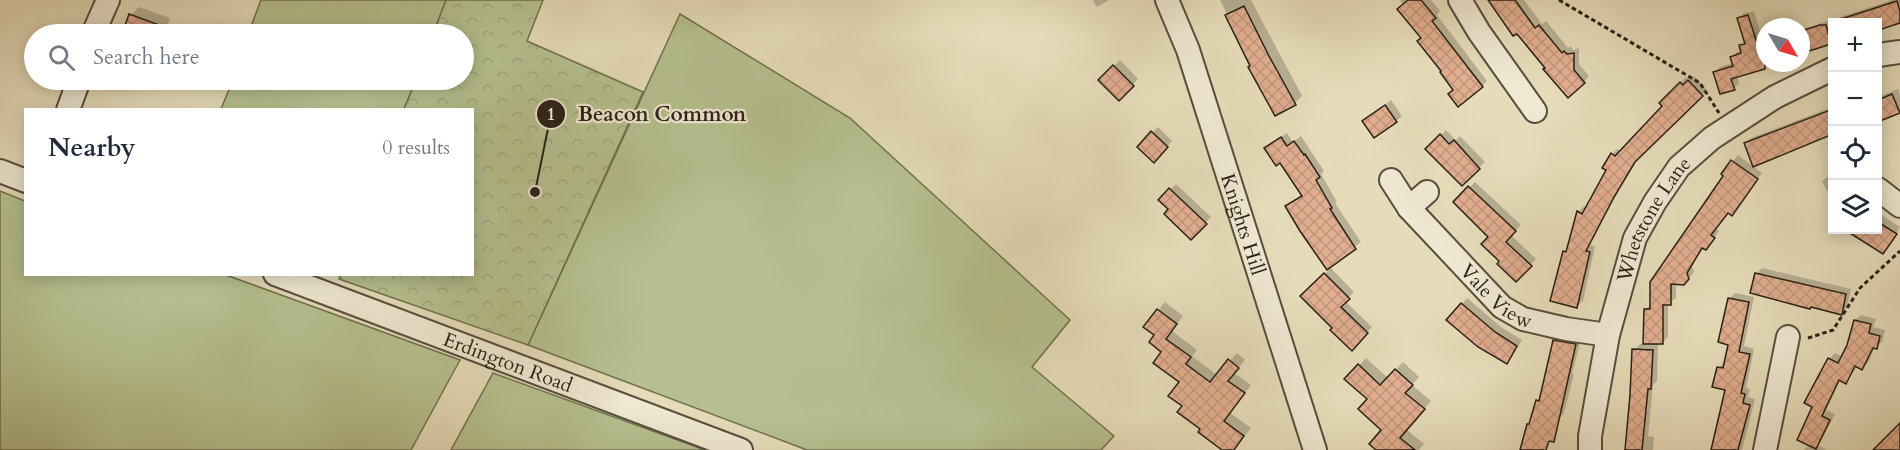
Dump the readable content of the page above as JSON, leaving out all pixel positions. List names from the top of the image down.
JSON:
{
  "streets": {
    "street": [
      "Whetstone Lane",
      "Knights Hill",
      "Vale View",
      "Erdington Road"
    ]
  },
  "crossings": [
    ["Whetstone Lane", "Vale View"]
  ],
  "places": ["Beacon Common"],
  "north": "bottom right",
  "page": {
    "map_buttons": ["+", "−"],
    "search": "Search here",
    "heading": ["Nearby", "0 results"]
  }
}
